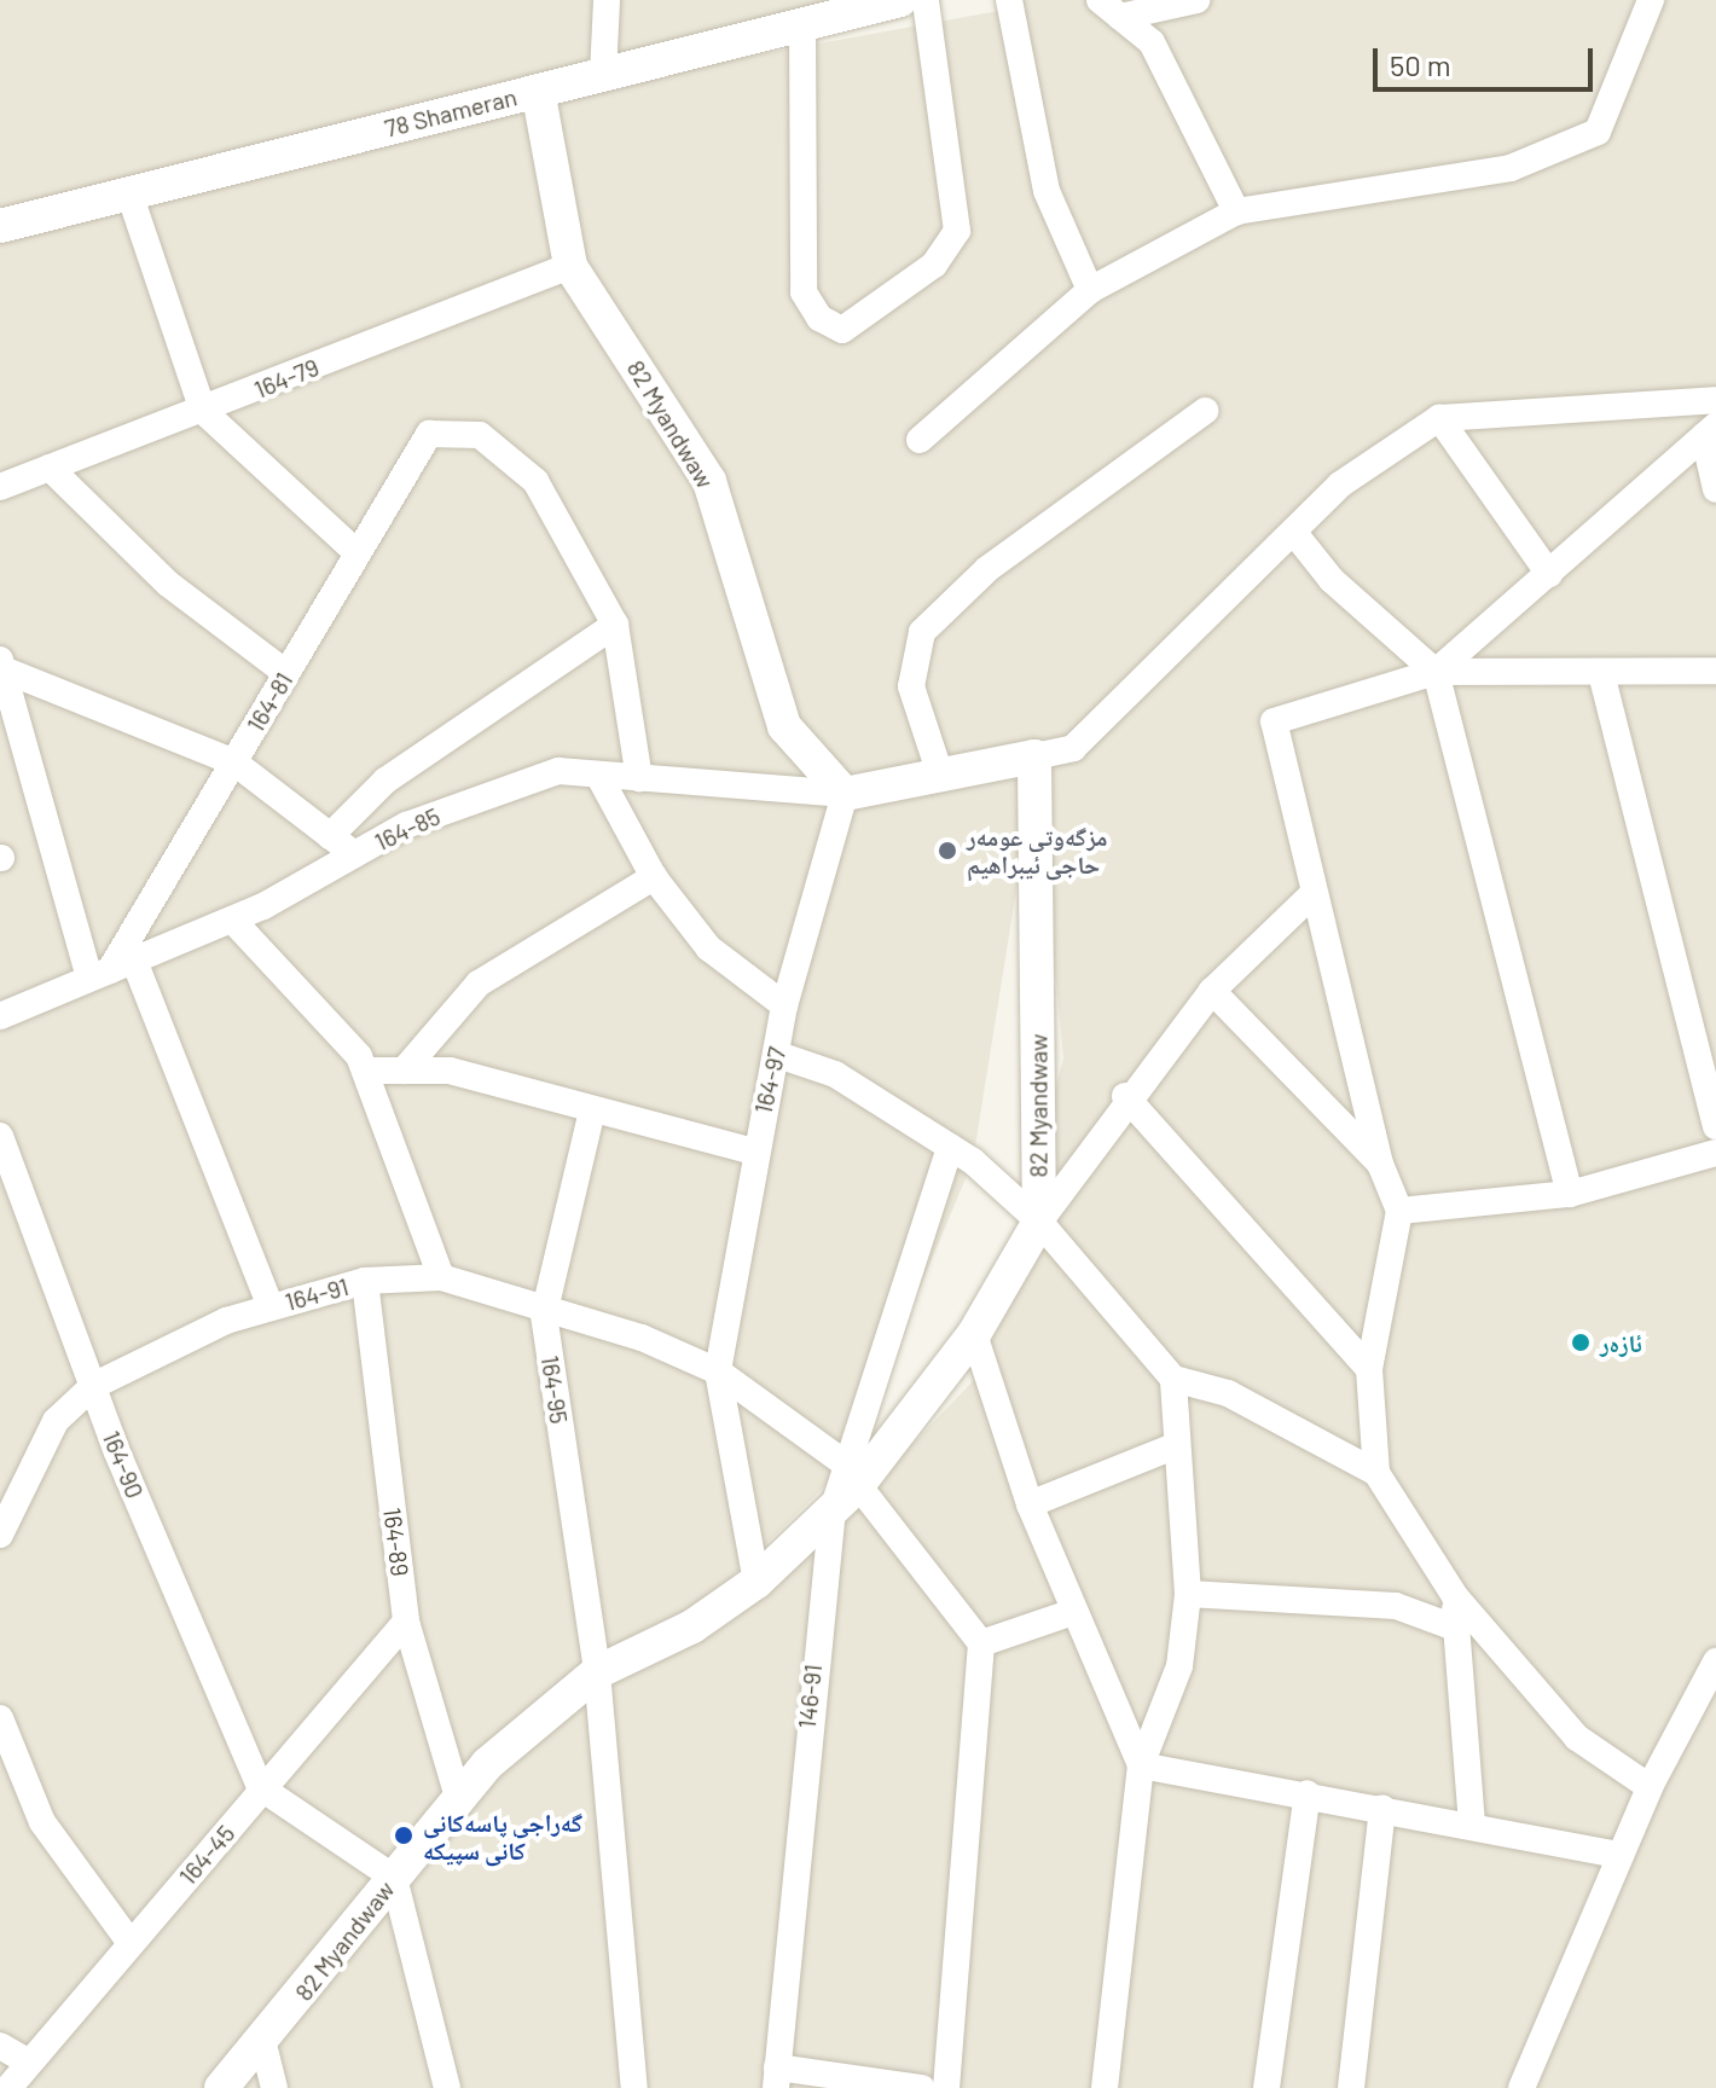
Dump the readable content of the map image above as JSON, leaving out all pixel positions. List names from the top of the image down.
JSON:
{
  "streets": {
    "street": [
      "78 Shameran",
      "164-79",
      "82 Myandwaw",
      "164-81",
      "164-85",
      "164-97",
      "164-91",
      "164-95",
      "164-90",
      "164-89",
      "146-91",
      "164-45"
    ]
  },
  "crossings": [
    ["78 Shameran", "82 Myandwaw"],
    ["164-79", "82 Myandwaw"],
    ["82 Myandwaw", "164-85"],
    ["82 Myandwaw", "164-97"],
    ["82 Myandwaw", "164-95"],
    ["82 Myandwaw", "164-89"],
    ["82 Myandwaw", "146-91"],
    ["164-81", "164-85"],
    ["164-85", "164-97"],
    ["164-97", "164-91"],
    ["164-91", "164-95"],
    ["164-91", "164-90"],
    ["164-91", "164-89"],
    ["164-90", "164-45"],
    ["164-89", "164-45"]
  ],
  "places": ["مزگەوتی عومەر حاجی ئیبراهیم", "ئازەر", "گەراجی پاسەکانی کانی سپیکە"],
  "scale_bar": "50 m"
}
